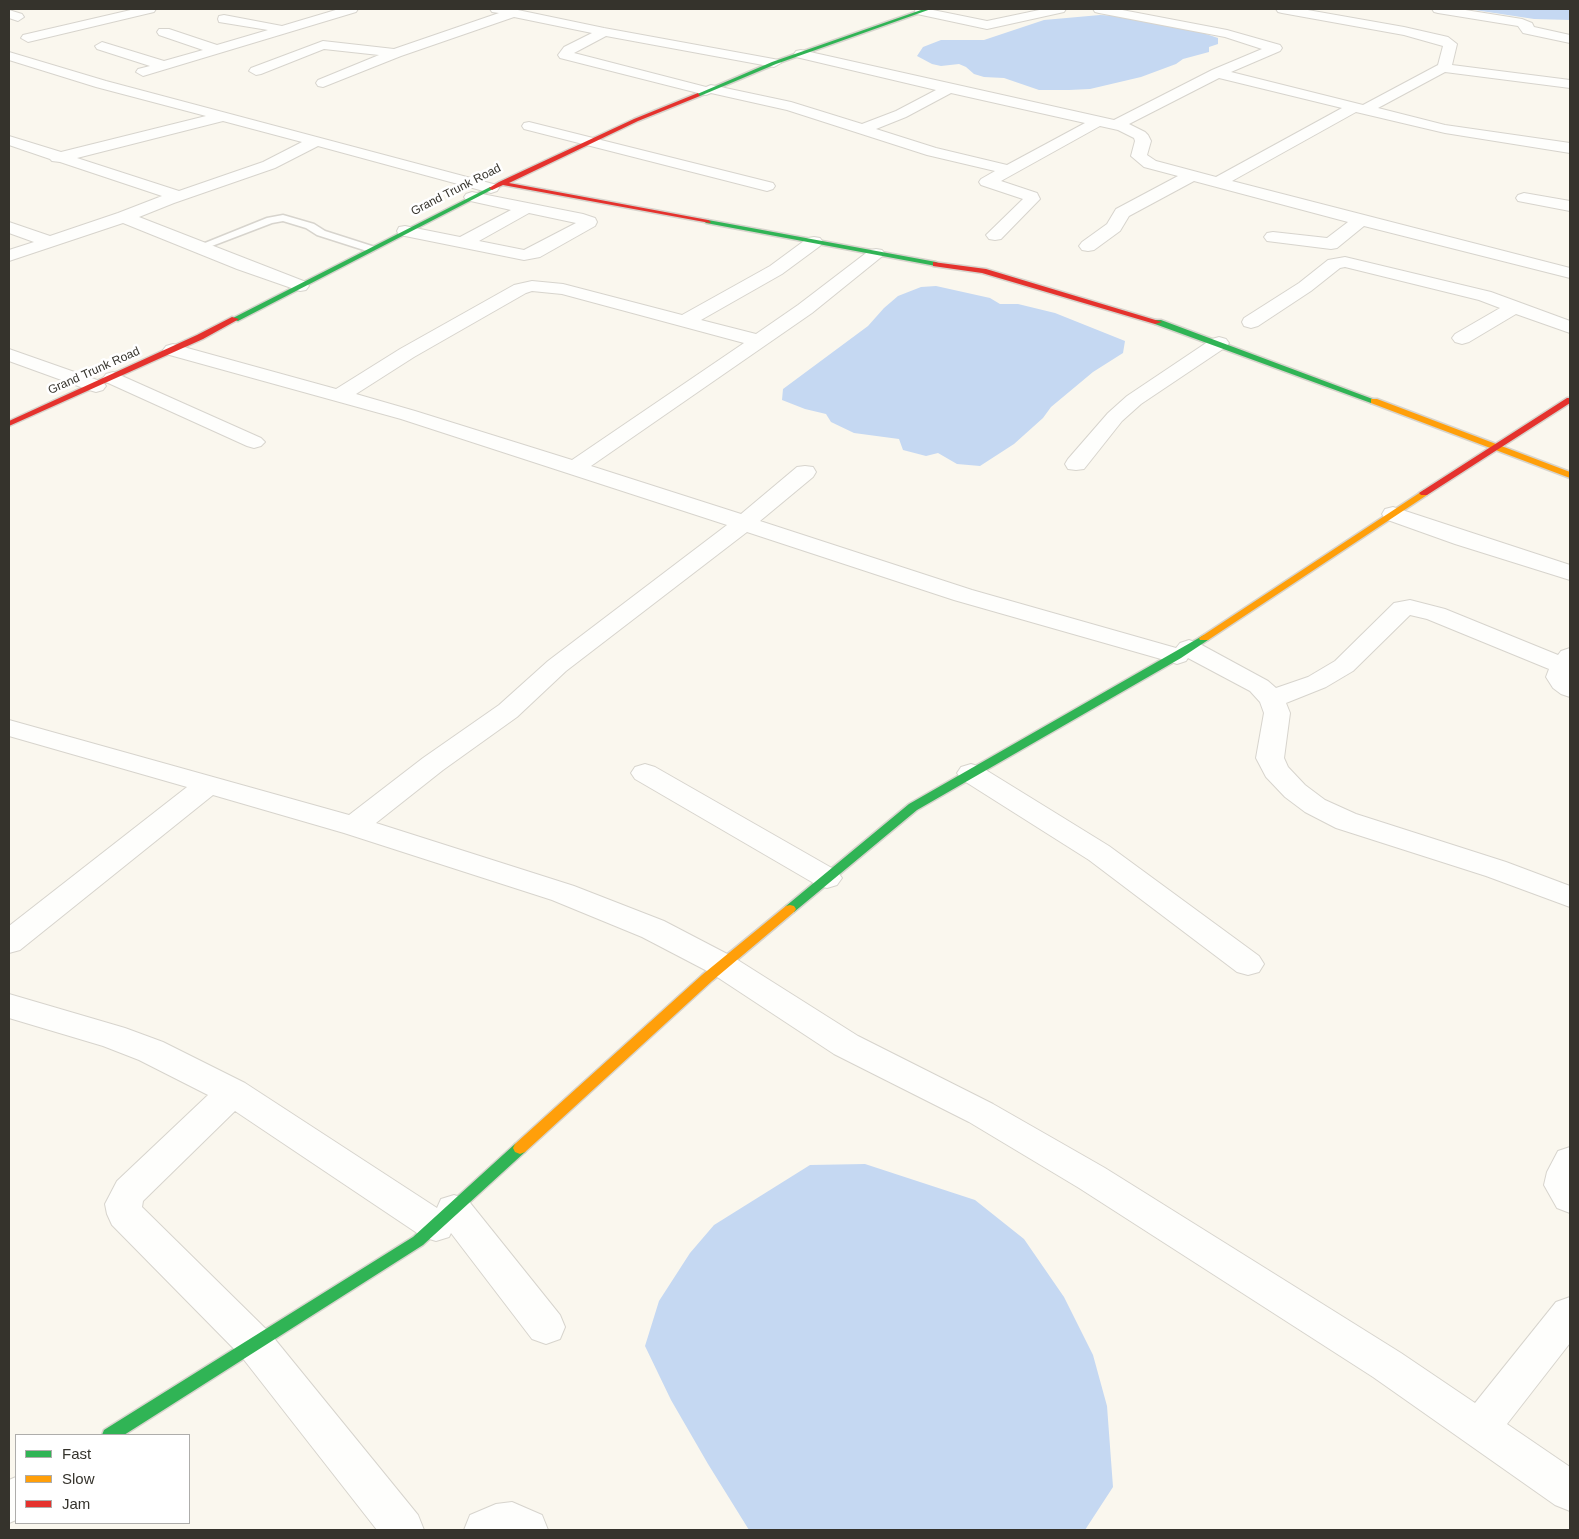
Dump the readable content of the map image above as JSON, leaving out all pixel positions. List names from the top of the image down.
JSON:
{
  "streets": {
    "street": ["Grand Trunk Road"]
  },
  "legend": ["Fast", "Slow", "Jam"]
}
